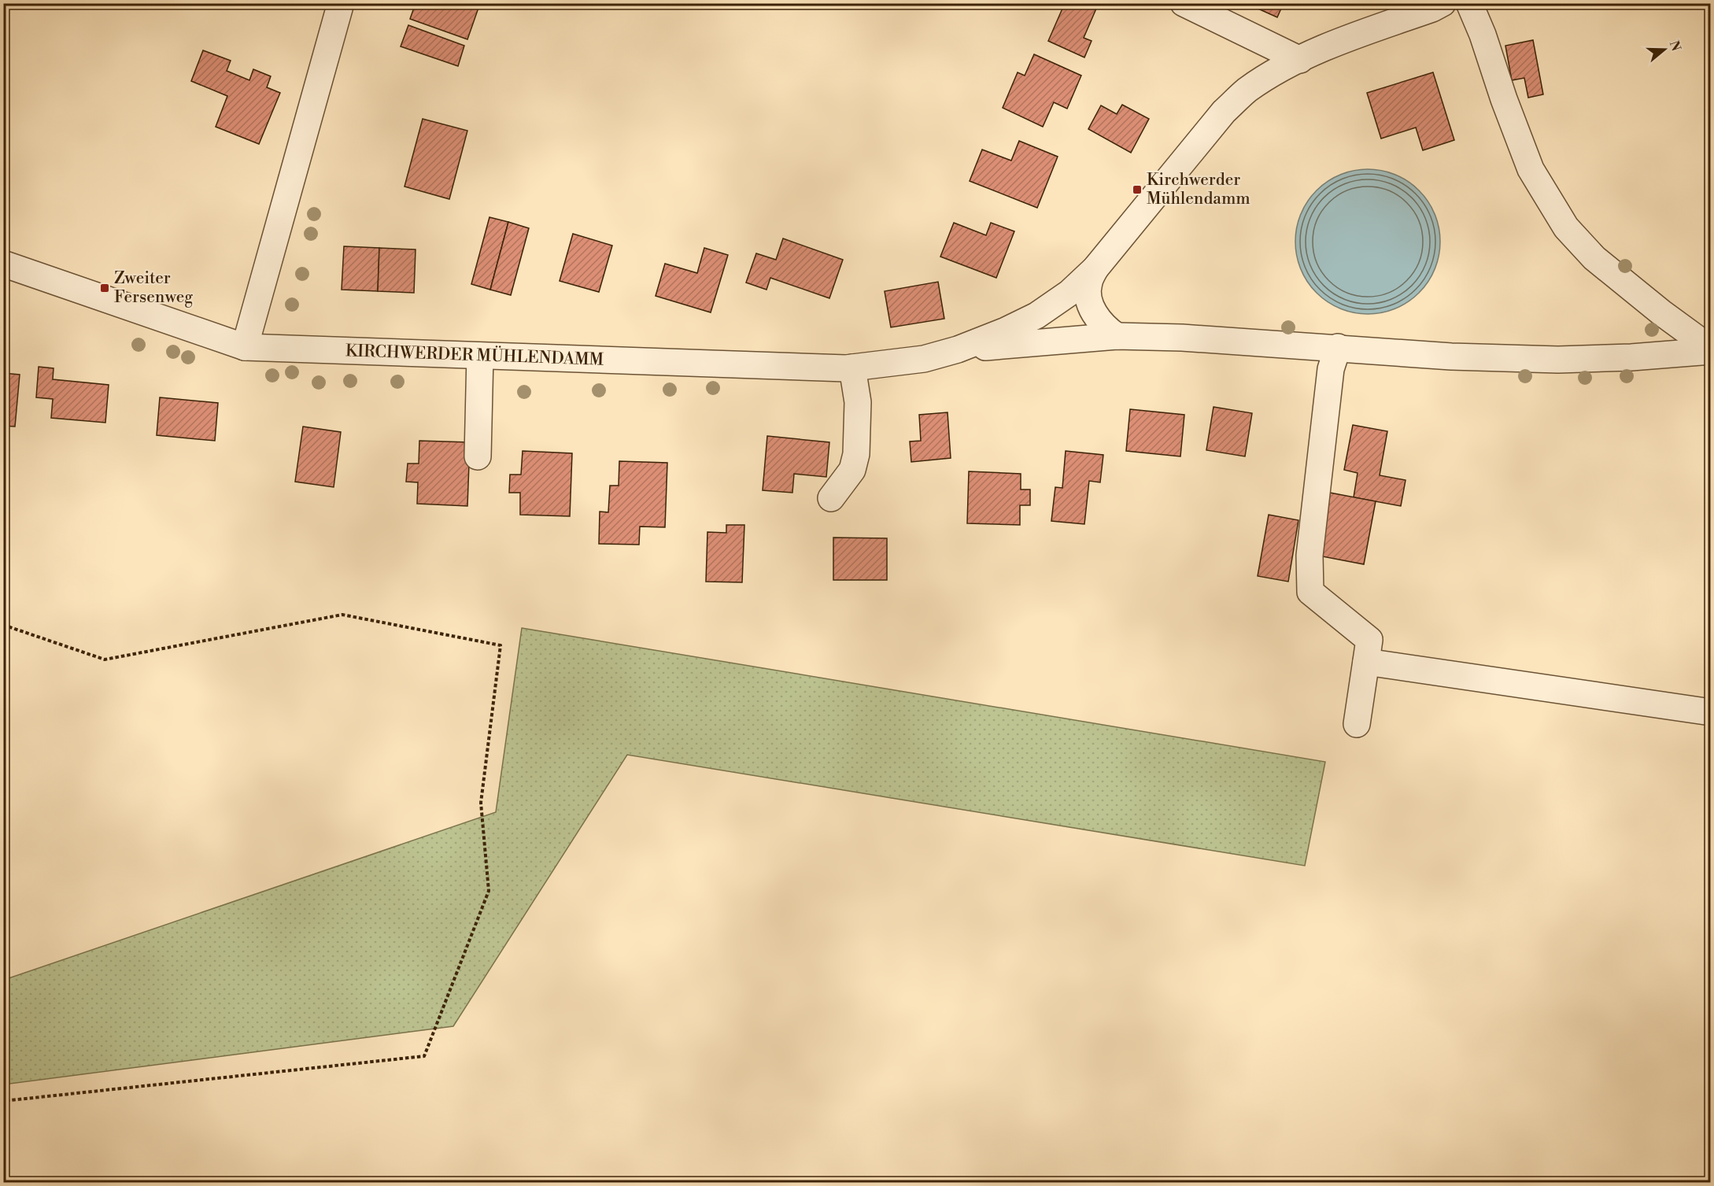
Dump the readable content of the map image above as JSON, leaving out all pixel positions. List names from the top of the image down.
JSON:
{
  "streets": {
    "street": ["KIRCHWERDER MÜHLENDAMM"]
  },
  "places": {
    "transit": ["Kirchwerder Mühlendamm", "Zweiter Fersenweg"]
  },
  "north": "right"
}
